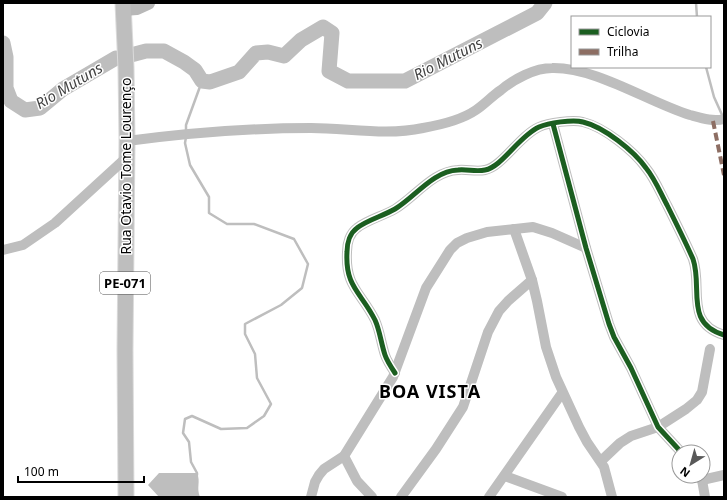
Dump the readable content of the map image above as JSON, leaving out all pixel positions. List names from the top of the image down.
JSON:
{
  "streets": {
    "main road": ["Rua Otavio Tome Lourenço", "PE-071"]
  },
  "districts": ["BOA VISTA"],
  "water": ["Rio Mutuns"],
  "legend": ["Ciclovia", "Trilha"],
  "scale_bar": "100 m",
  "north": "bottom left"
}
